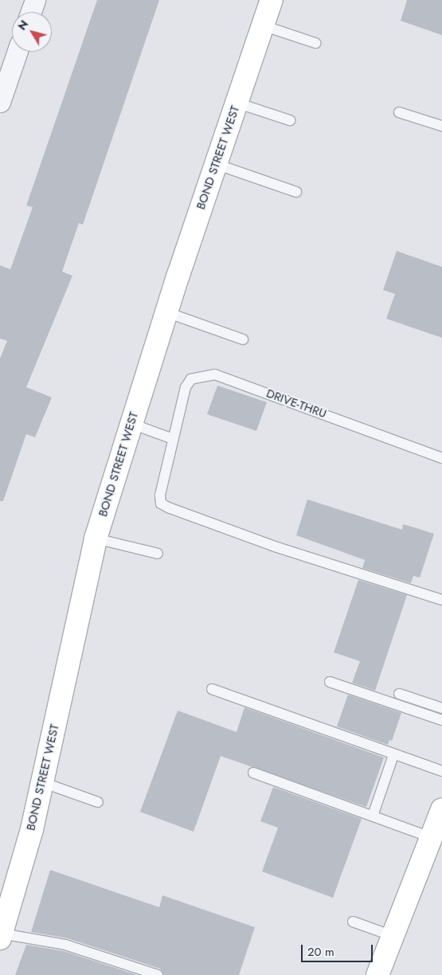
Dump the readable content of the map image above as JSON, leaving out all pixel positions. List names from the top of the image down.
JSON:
{
  "streets": {
    "main road": ["BOND STREET WEST"],
    "lane": ["DRIVE-THRU"]
  },
  "scale_bar": "20 m",
  "north": "top left"
}
